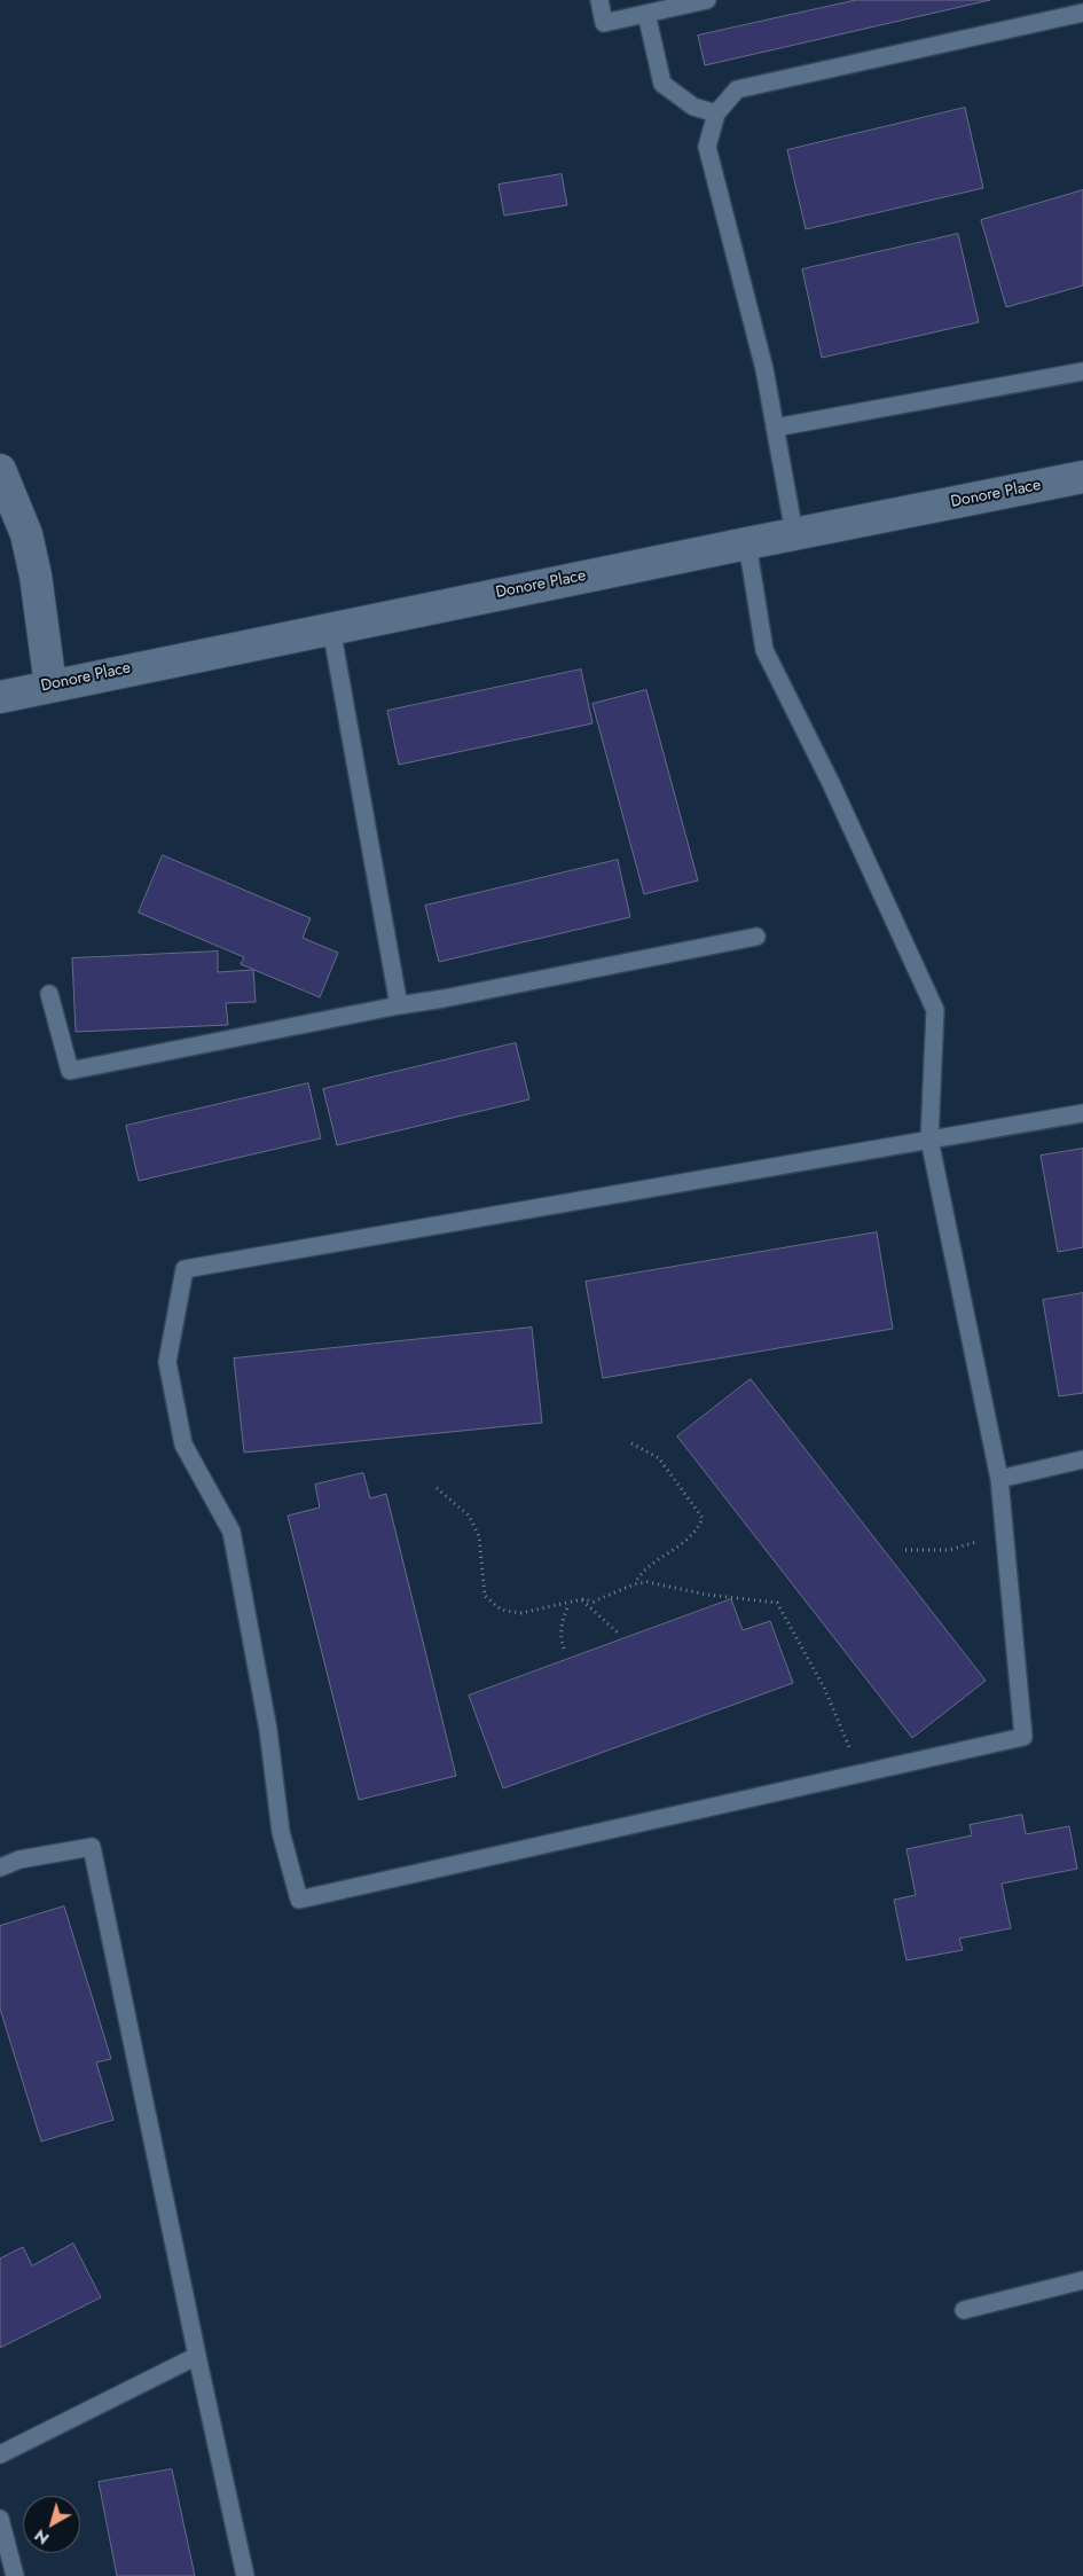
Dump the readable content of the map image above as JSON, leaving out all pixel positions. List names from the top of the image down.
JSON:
{
  "streets": {
    "street": ["Donore Place"]
  },
  "north": "bottom left"
}
